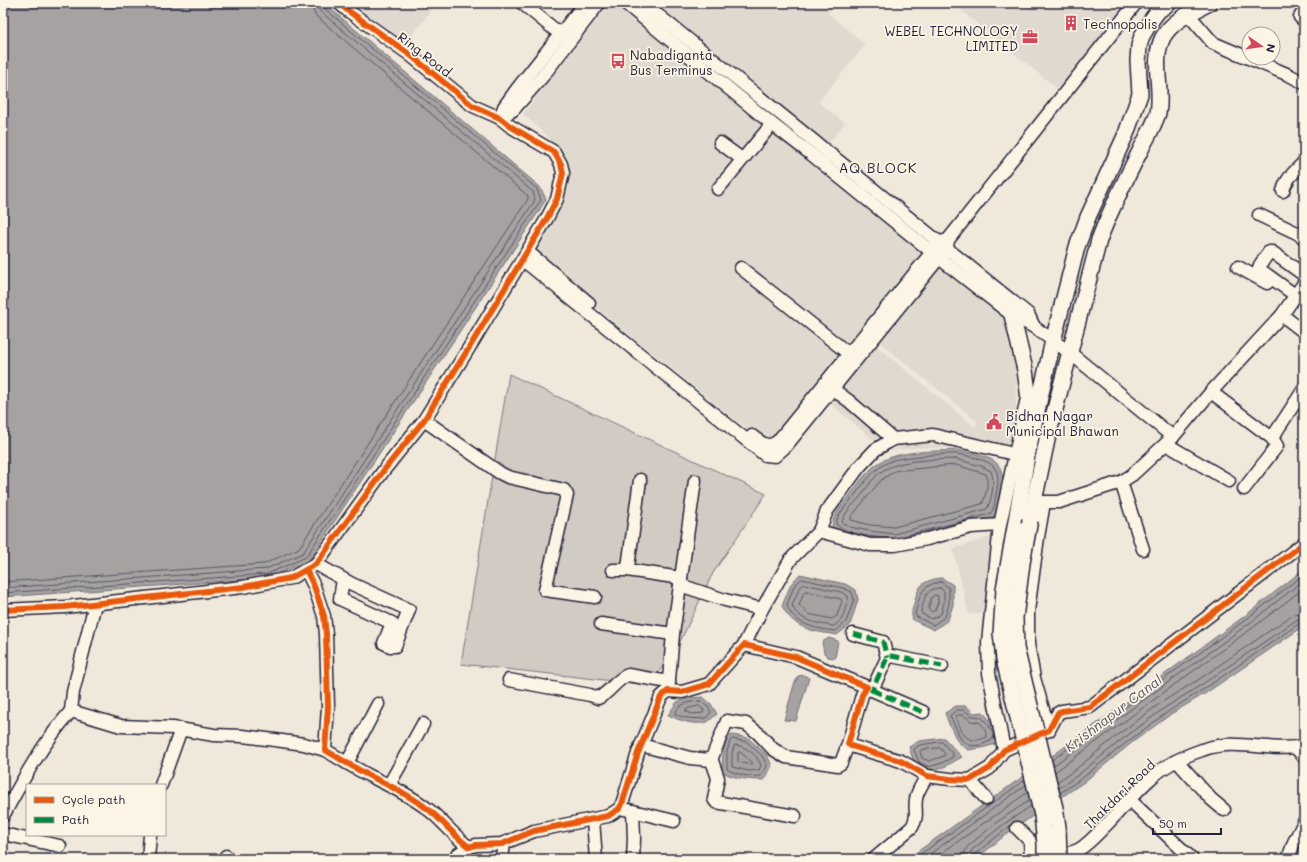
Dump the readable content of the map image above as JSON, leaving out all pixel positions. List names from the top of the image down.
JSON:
{
  "streets": {
    "street": ["Ring Road", "Thakdari Road"]
  },
  "districts": ["AQ BLOCK"],
  "water": ["Krishnapur Canal"],
  "places": {
    "building": ["Technopolis"],
    "office": ["WEBEL TECHNOLOGY LIMITED"],
    "bus stop": ["Nabadiganta Bus Terminus"],
    "public building": ["Bidhan Nagar Municipal Bhawan"]
  },
  "legend": ["Cycle path", "Path"],
  "scale_bar": "50 m",
  "north": "right"
}
